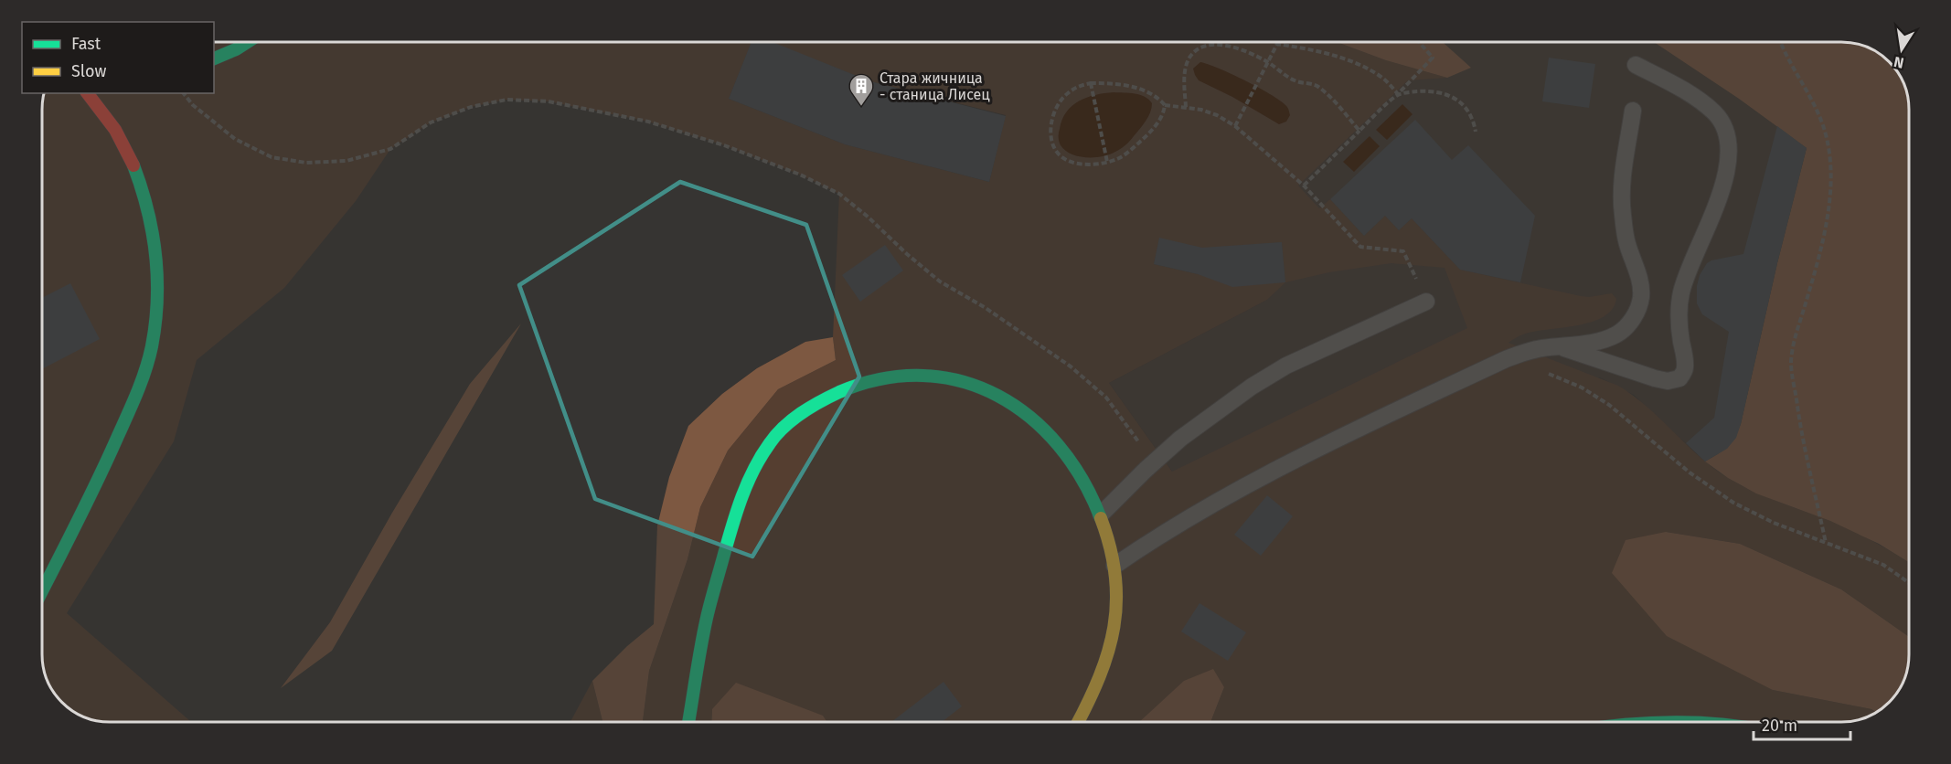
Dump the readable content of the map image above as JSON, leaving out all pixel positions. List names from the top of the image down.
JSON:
{
  "places": {
    "building": ["Стара жичница - станица Лисец"]
  },
  "legend": ["Fast", "Slow"],
  "scale_bar": "20 m",
  "north": "bottom"
}
